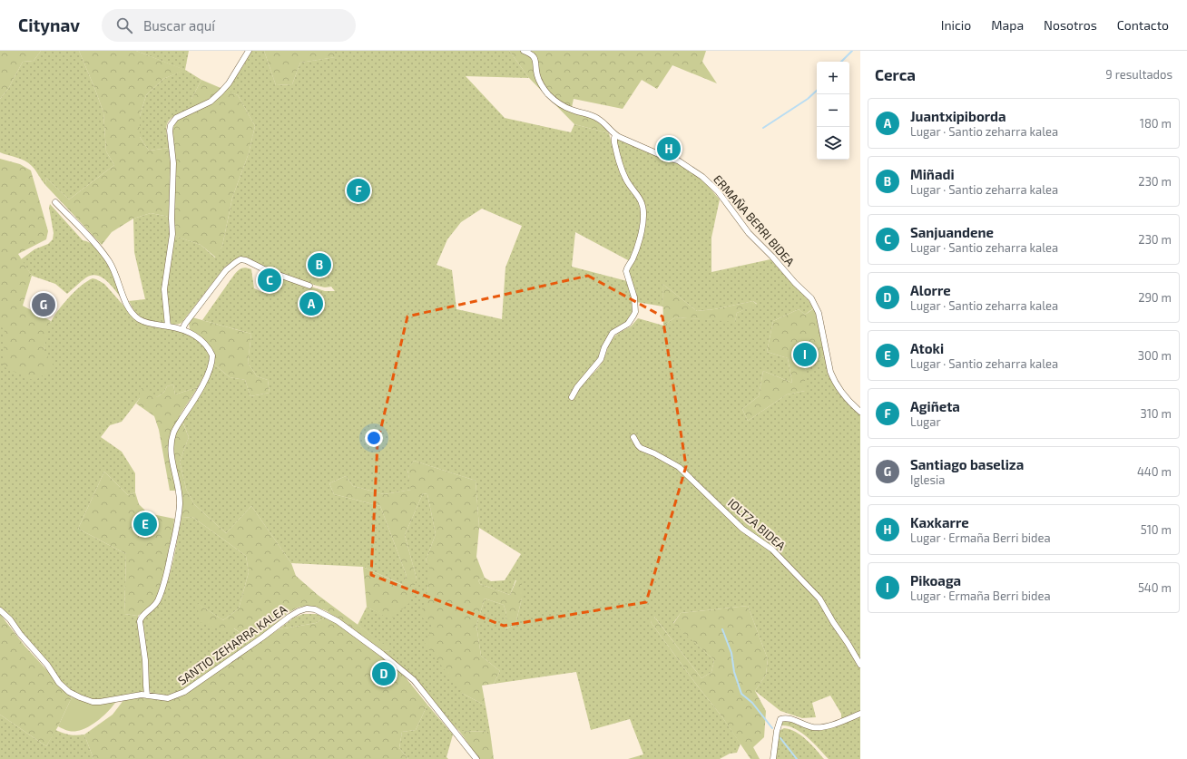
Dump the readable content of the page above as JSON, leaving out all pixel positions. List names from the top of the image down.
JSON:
{
  "streets": {
    "street": ["ERMAÑA BERRI BIDEA", "IOLTZA BIDEA", "SANTIO ZEHARRA KALEA"]
  },
  "page": {
    "header": "Citynav",
    "search": "Buscar aquí",
    "nav": [
      "Inicio",
      "Mapa",
      "Nosotros",
      "Contacto"
    ],
    "heading": ["Cerca", "9 resultados"],
    "map_buttons": ["+", "−"],
    "list": [
      {
        "mark": "A",
        "name": "Juantxipiborda",
        "note": "Lugar · Santio zeharra kalea",
        "value": "180 m"
      },
      {
        "mark": "B",
        "name": "Miñadi",
        "note": "Lugar · Santio zeharra kalea",
        "value": "230 m"
      },
      {
        "mark": "C",
        "name": "Sanjuandene",
        "note": "Lugar · Santio zeharra kalea",
        "value": "230 m"
      },
      {
        "mark": "D",
        "name": "Alorre",
        "note": "Lugar · Santio zeharra kalea",
        "value": "290 m"
      },
      {
        "mark": "E",
        "name": "Atoki",
        "note": "Lugar · Santio zeharra kalea",
        "value": "300 m"
      },
      {
        "mark": "F",
        "name": "Agiñeta",
        "note": "Lugar",
        "value": "310 m"
      },
      {
        "mark": "G",
        "name": "Santiago baseliza",
        "note": "Iglesia",
        "value": "440 m"
      },
      {
        "mark": "H",
        "name": "Kaxkarre",
        "note": "Lugar · Ermaña Berri bidea",
        "value": "510 m"
      },
      {
        "mark": "I",
        "name": "Pikoaga",
        "note": "Lugar · Ermaña Berri bidea",
        "value": "540 m"
      }
    ],
    "pins": [
      "H",
      "F",
      "B",
      "C",
      "A",
      "G",
      "I",
      "E",
      "D"
    ]
  }
}
